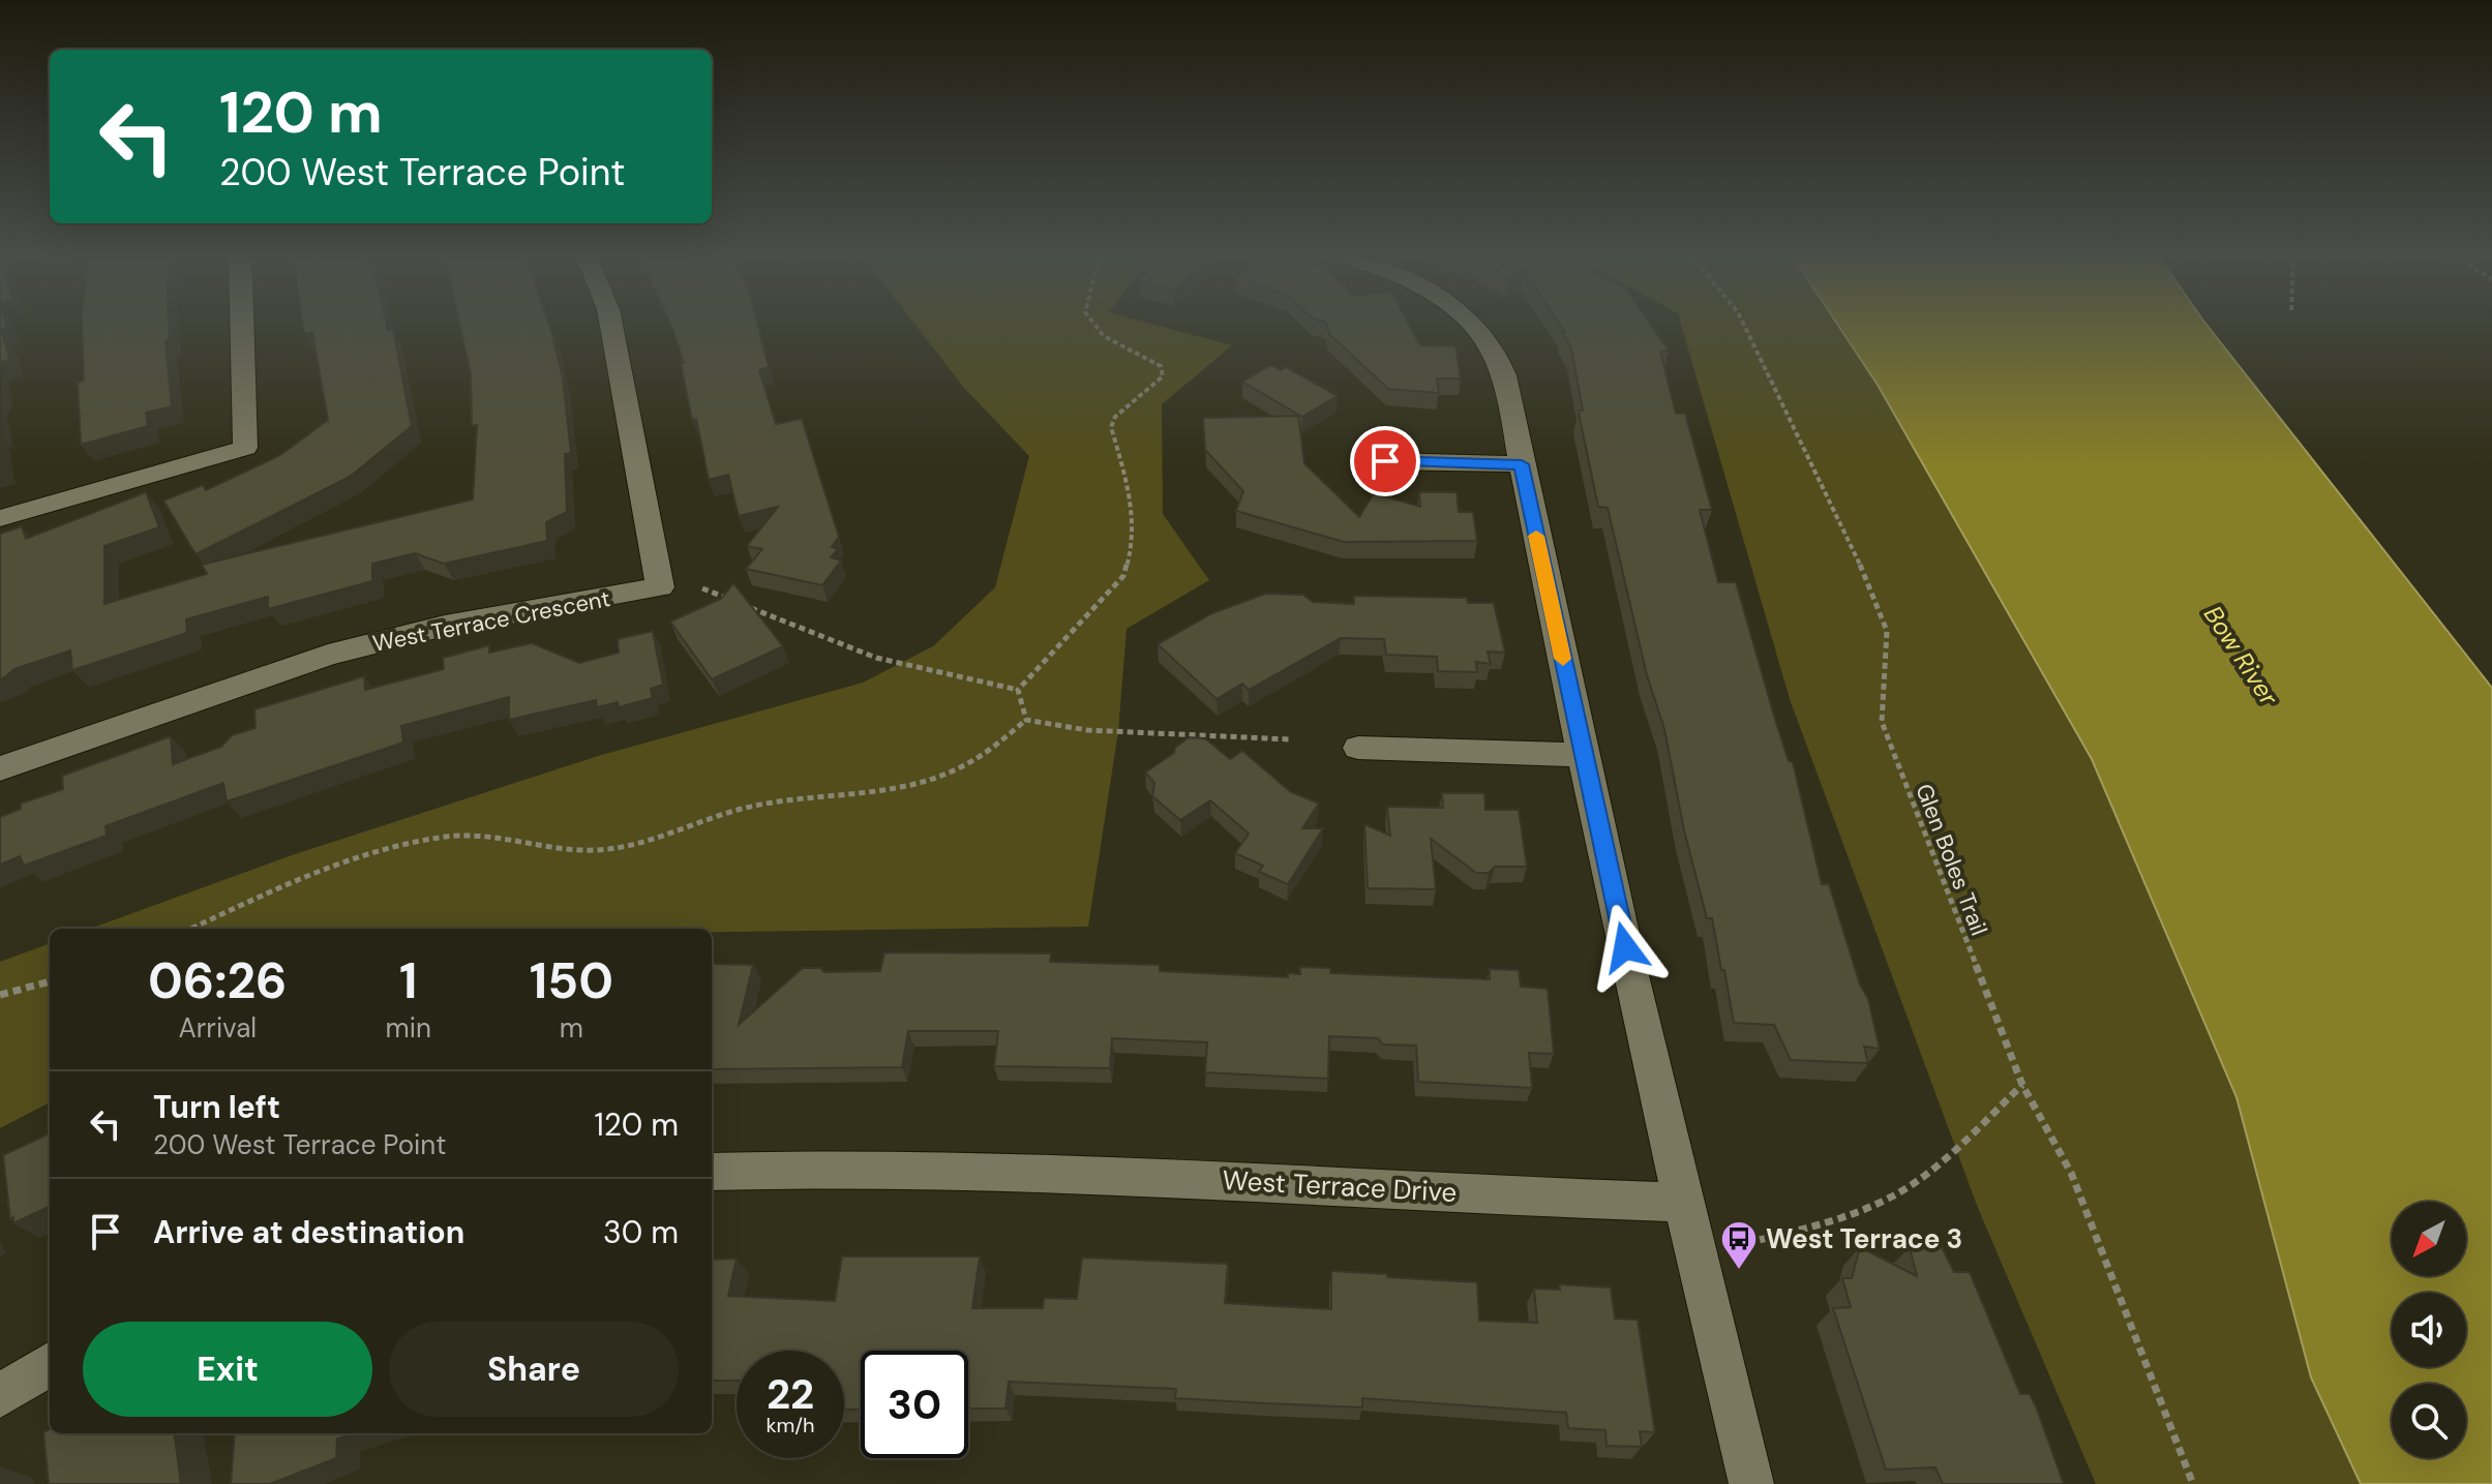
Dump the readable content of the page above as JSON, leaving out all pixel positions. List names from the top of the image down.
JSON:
{
  "streets": {
    "street": ["West Terrace Crescent", "West Terrace Drive"],
    "path": ["Glen Boles Trail"]
  },
  "water": ["Bow River"],
  "places": {
    "bus stop": ["West Terrace 3"]
  },
  "north": "bottom left",
  "page": {
    "turn": ["120 m", "200 West Terrace Point"],
    "eta": [
      "06:26",
      "Arrival",
      "1",
      "min",
      "150",
      "m"
    ],
    "list": [
      {
        "name": "Turn left",
        "note": "200 West Terrace Point",
        "value": "120 m"
      },
      {
        "name": "Arrive at destination",
        "value": "30 m"
      }
    ],
    "buttons": ["Exit", "Share"],
    "speed": "22 km/h",
    "limit": "30"
  }
}
